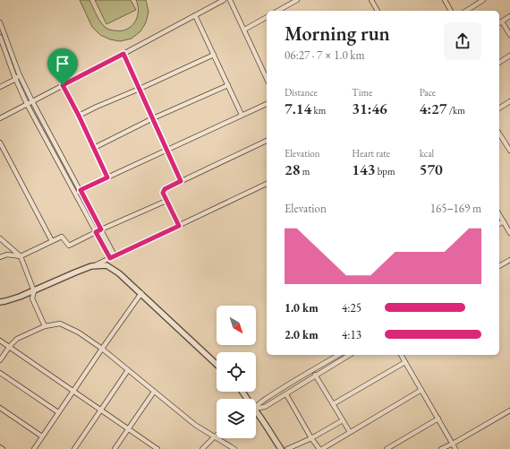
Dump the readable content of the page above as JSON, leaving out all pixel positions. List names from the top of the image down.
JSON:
{
  "north": "bottom right",
  "page": {
    "heading": ["Morning run", "06:27 · 7 × 1.0 km"],
    "stats": [
      ["Distance", "7.14 km"],
      ["Time", "31:46"],
      ["Pace", "4:27 /km"],
      ["Elevation", "28 m"],
      ["Heart rate", "143 bpm"],
      ["kcal", "570"]
    ],
    "chart": ["Elevation", "165–169 m"],
    "list": [
      {
        "name": "1.0 km",
        "note": "4:25"
      },
      {
        "name": "2.0 km",
        "note": "4:13"
      }
    ]
  }
}
